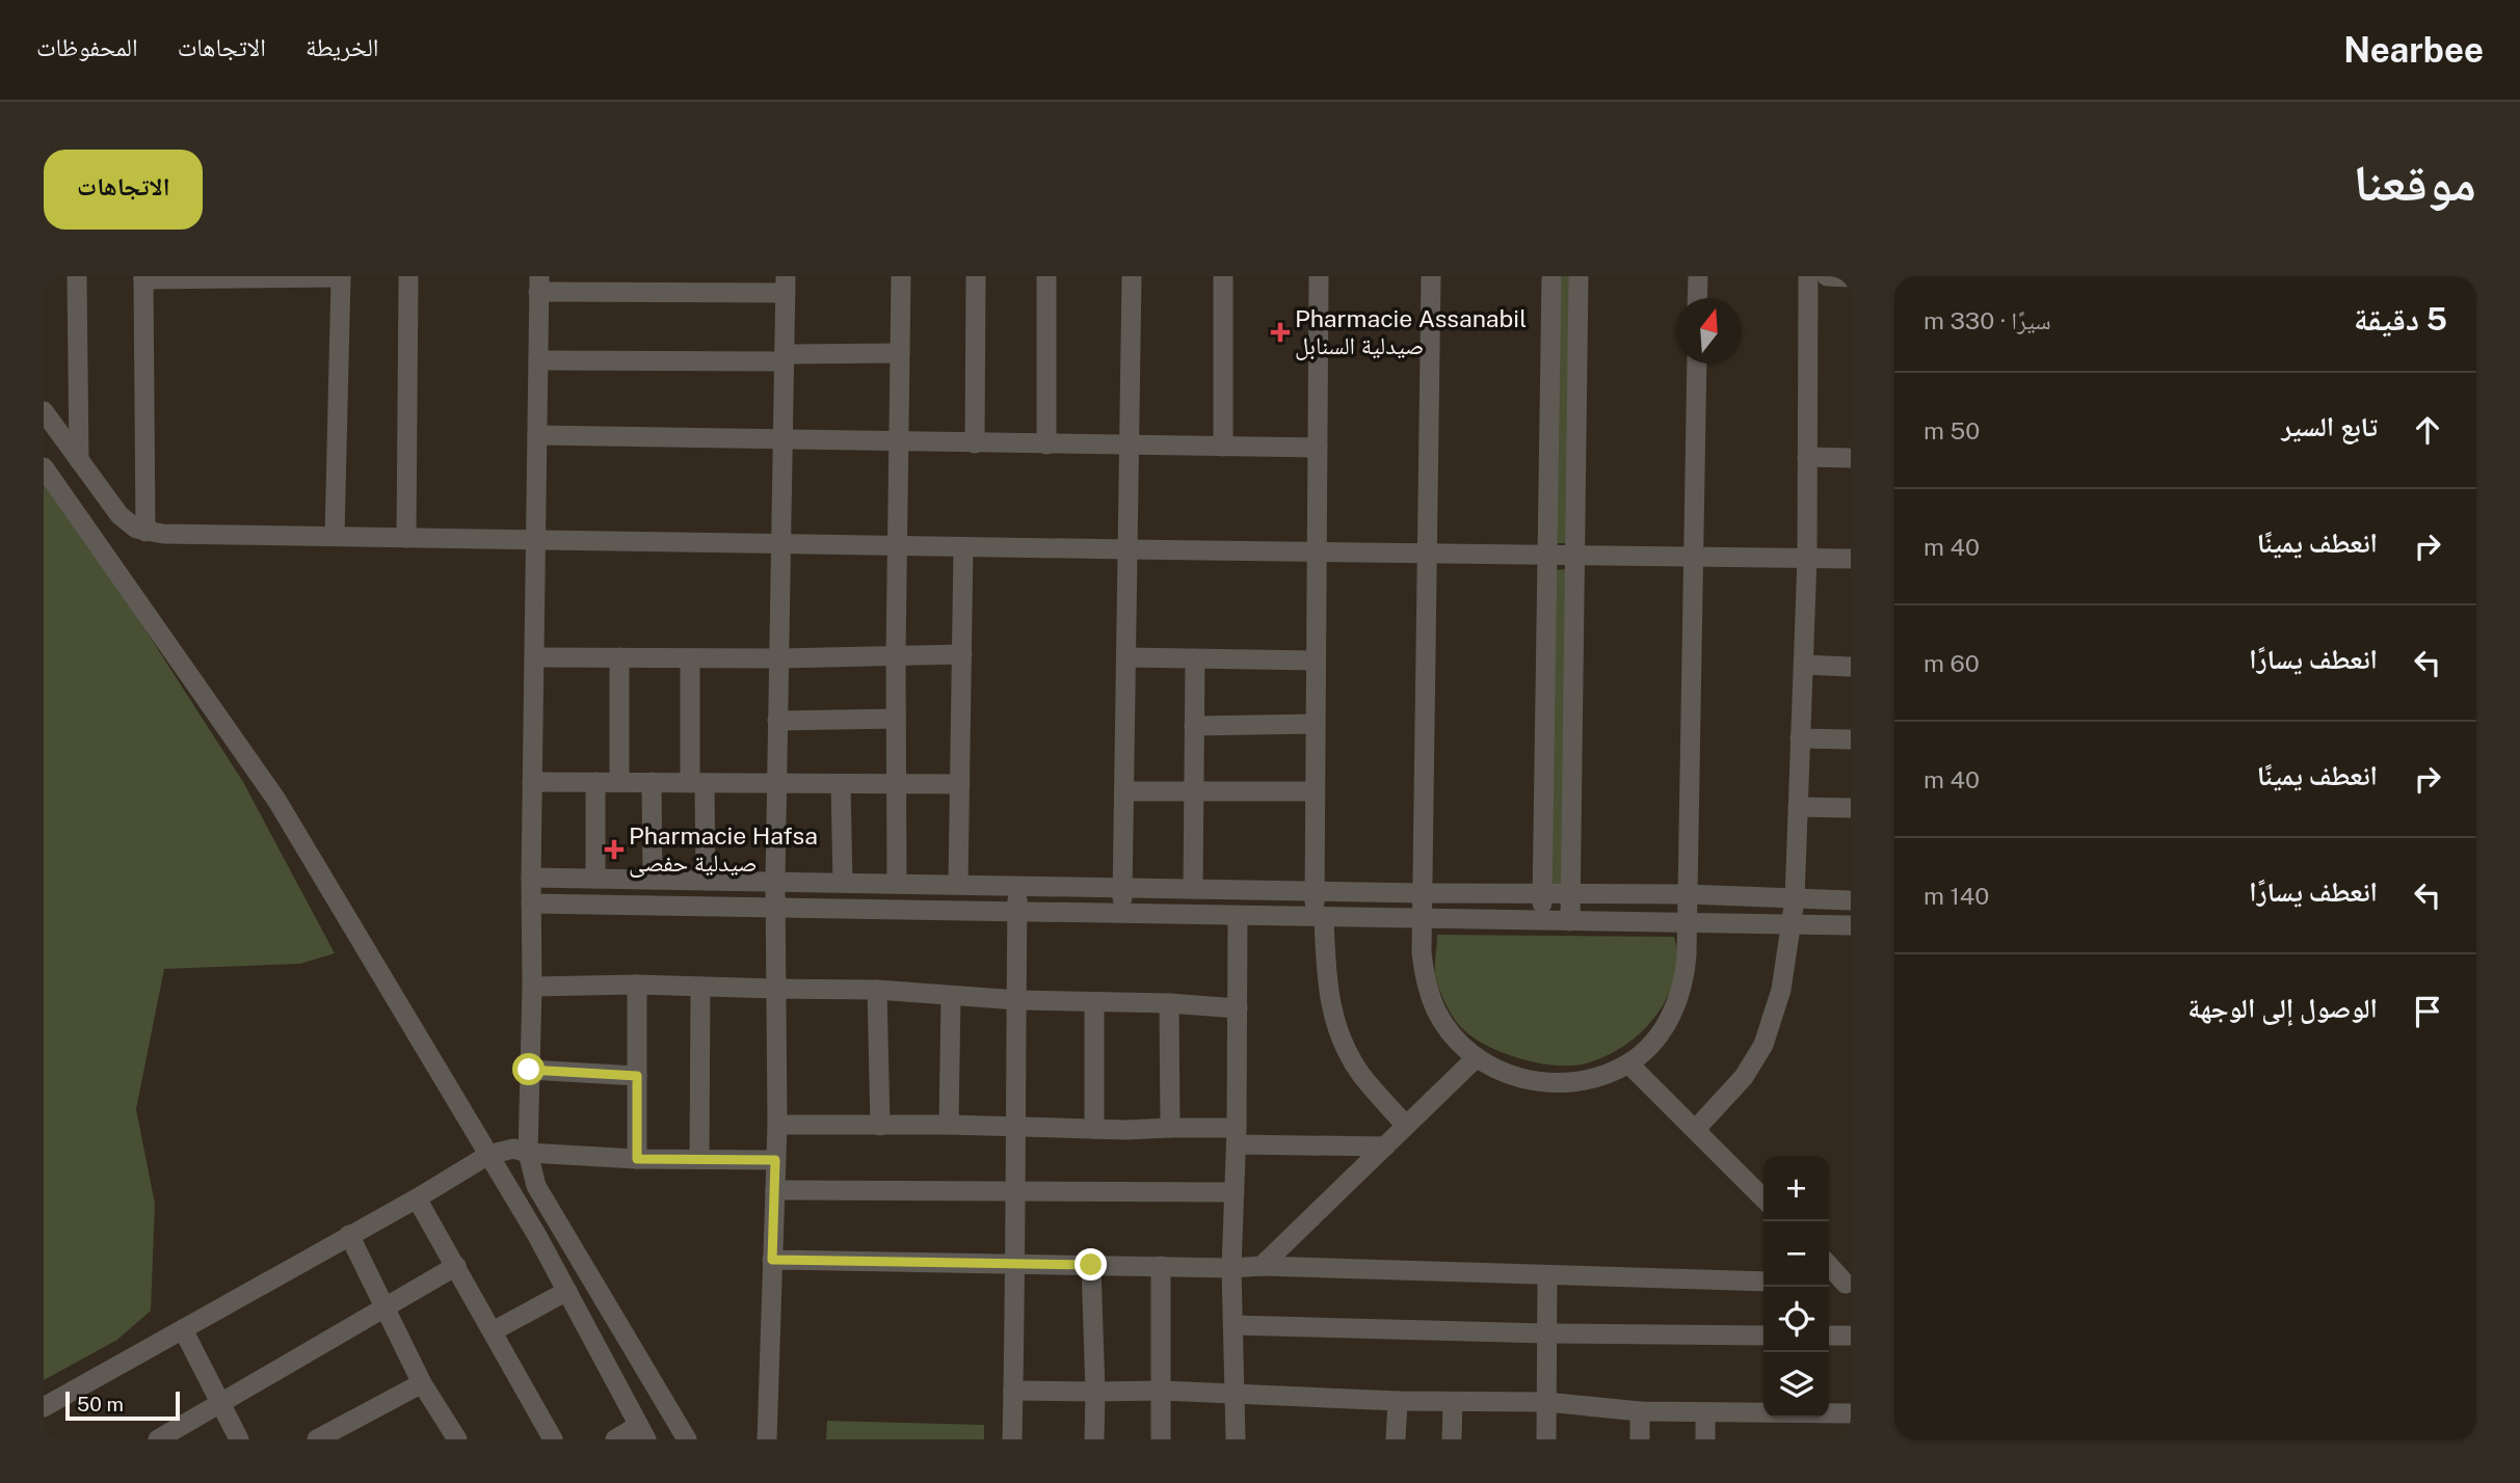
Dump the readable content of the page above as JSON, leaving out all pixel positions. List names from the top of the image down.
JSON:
{
  "places": {
    "health": ["Pharmacie Assanabil صيدلية السنابل", "Pharmacie Hafsa صيدلية حفصى"]
  },
  "scale_bar": "50 m",
  "north": "top",
  "page": {
    "header": "Nearbee",
    "nav": ["الخريطة", "الاتجاهات", "المحفوظات"],
    "title": "موقعنا",
    "buttons": "الاتجاهات",
    "heading": ["5 دقيقة", "سيرًا · 330 m"],
    "list": [
      ["تابع السير", "50 m"],
      ["انعطف يمينًا", "40 m"],
      ["انعطف يسارًا", "60 m"],
      ["انعطف يمينًا", "40 m"],
      ["انعطف يسارًا", "140 m"],
      "الوصول إلى الوجهة"
    ],
    "map_buttons": ["+", "−"],
    "scale": "50 m"
  }
}
